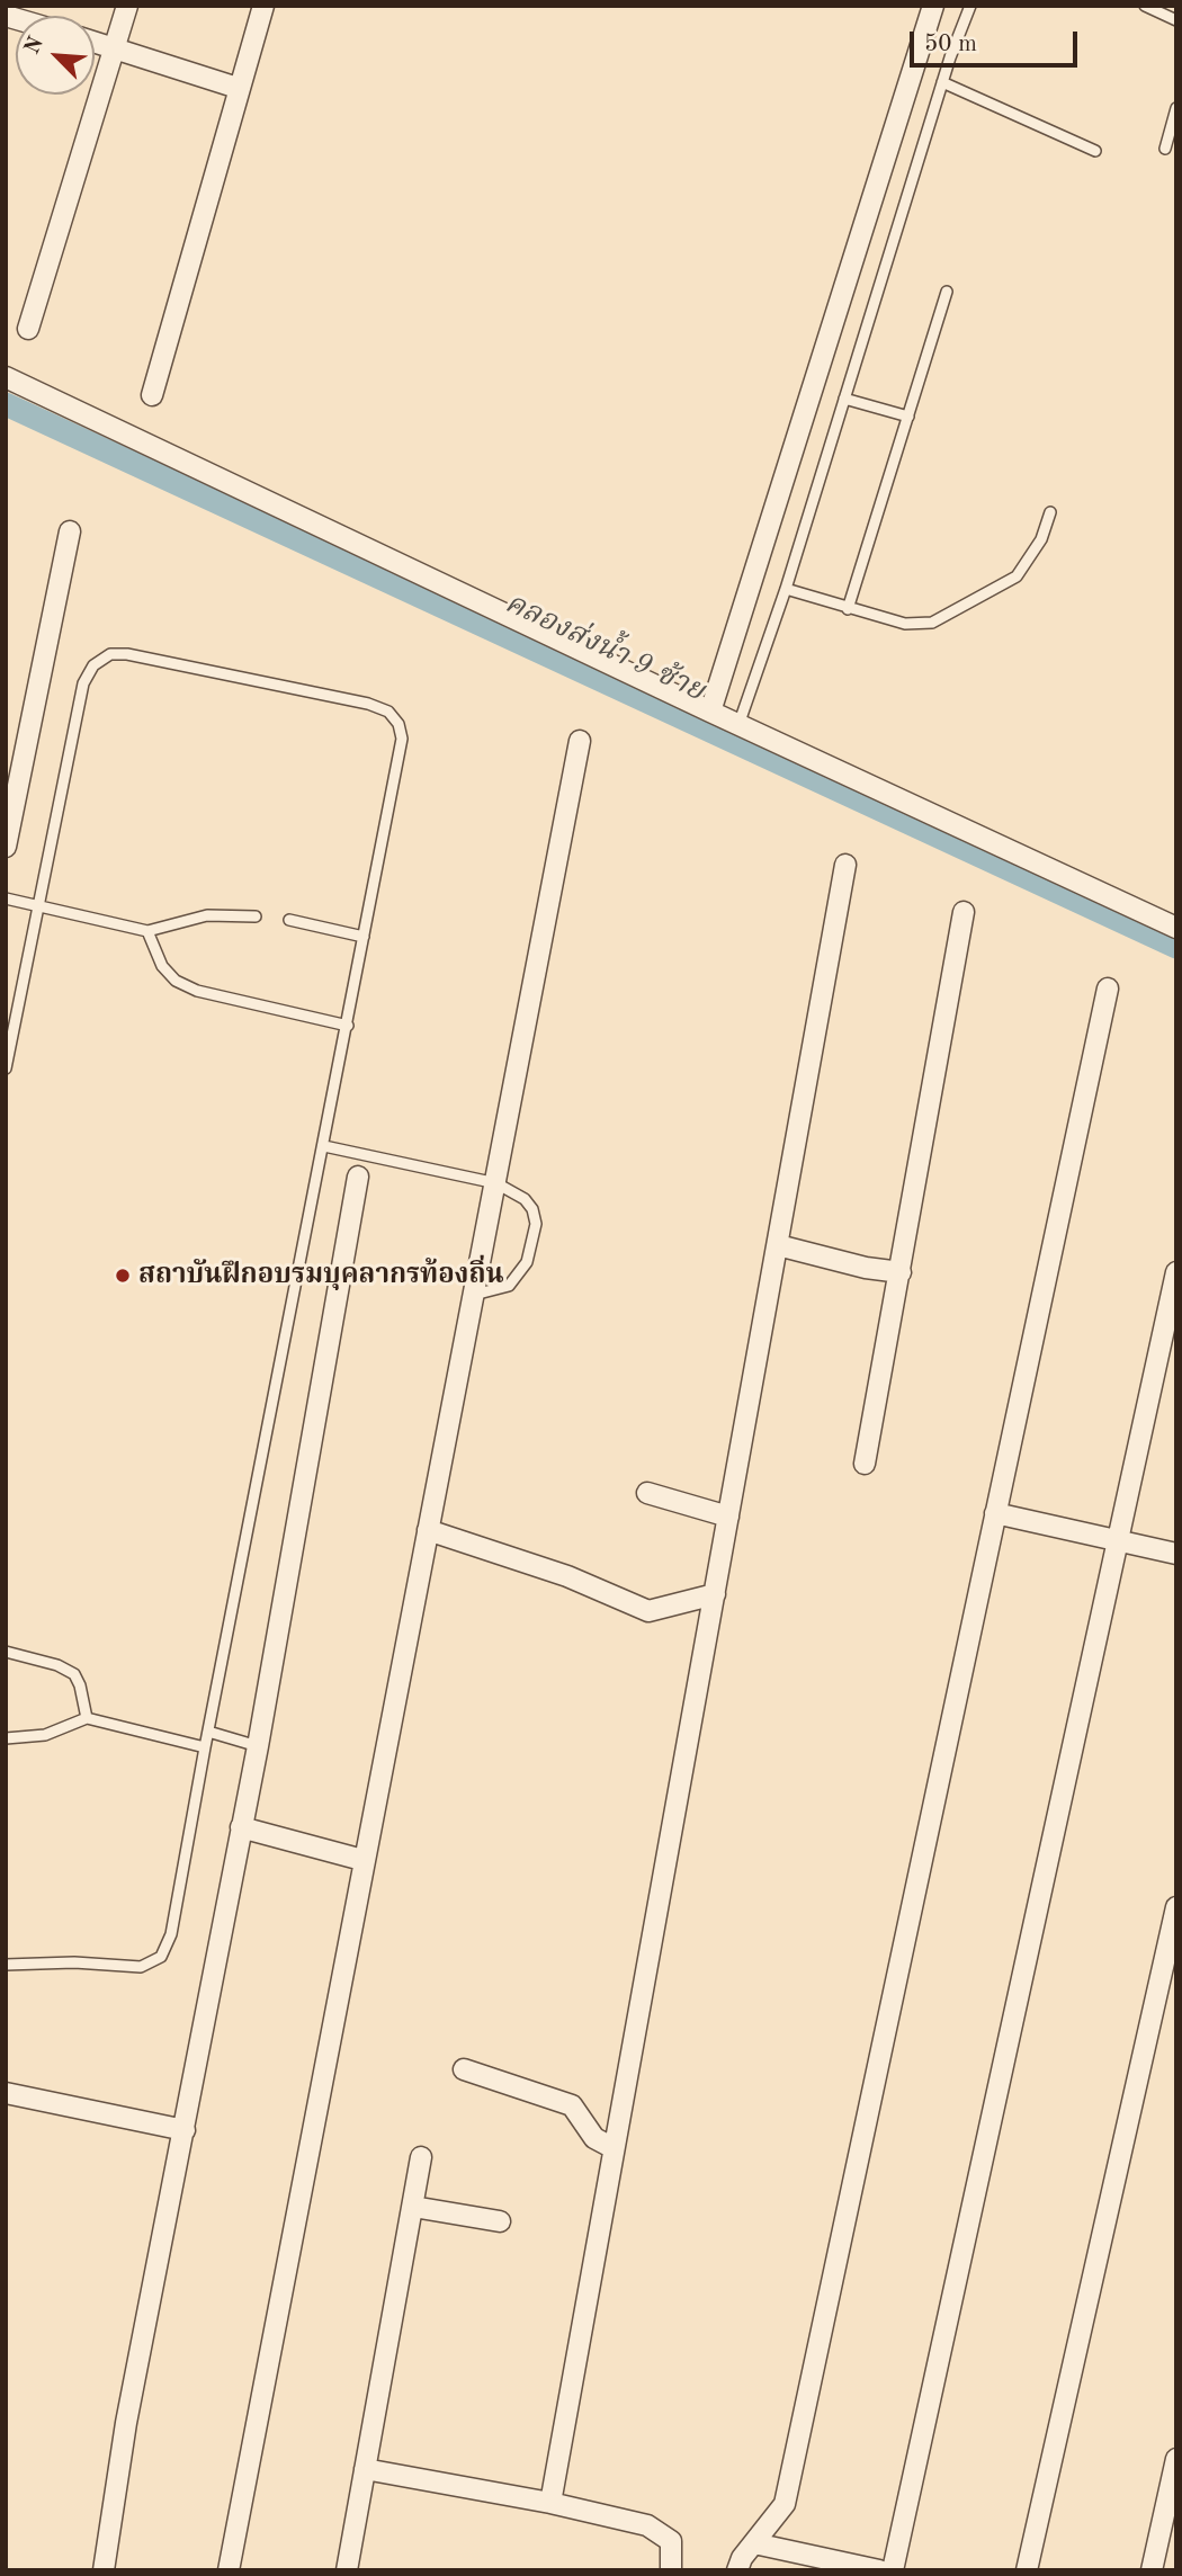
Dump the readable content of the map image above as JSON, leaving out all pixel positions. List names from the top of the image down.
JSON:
{
  "water": ["คลองส่งน้ำ 9 ซ้าย"],
  "places": ["สถาบันฝึกอบรมบุคลากรท้องถิ่น"],
  "scale_bar": "50 m",
  "north": "top left"
}
